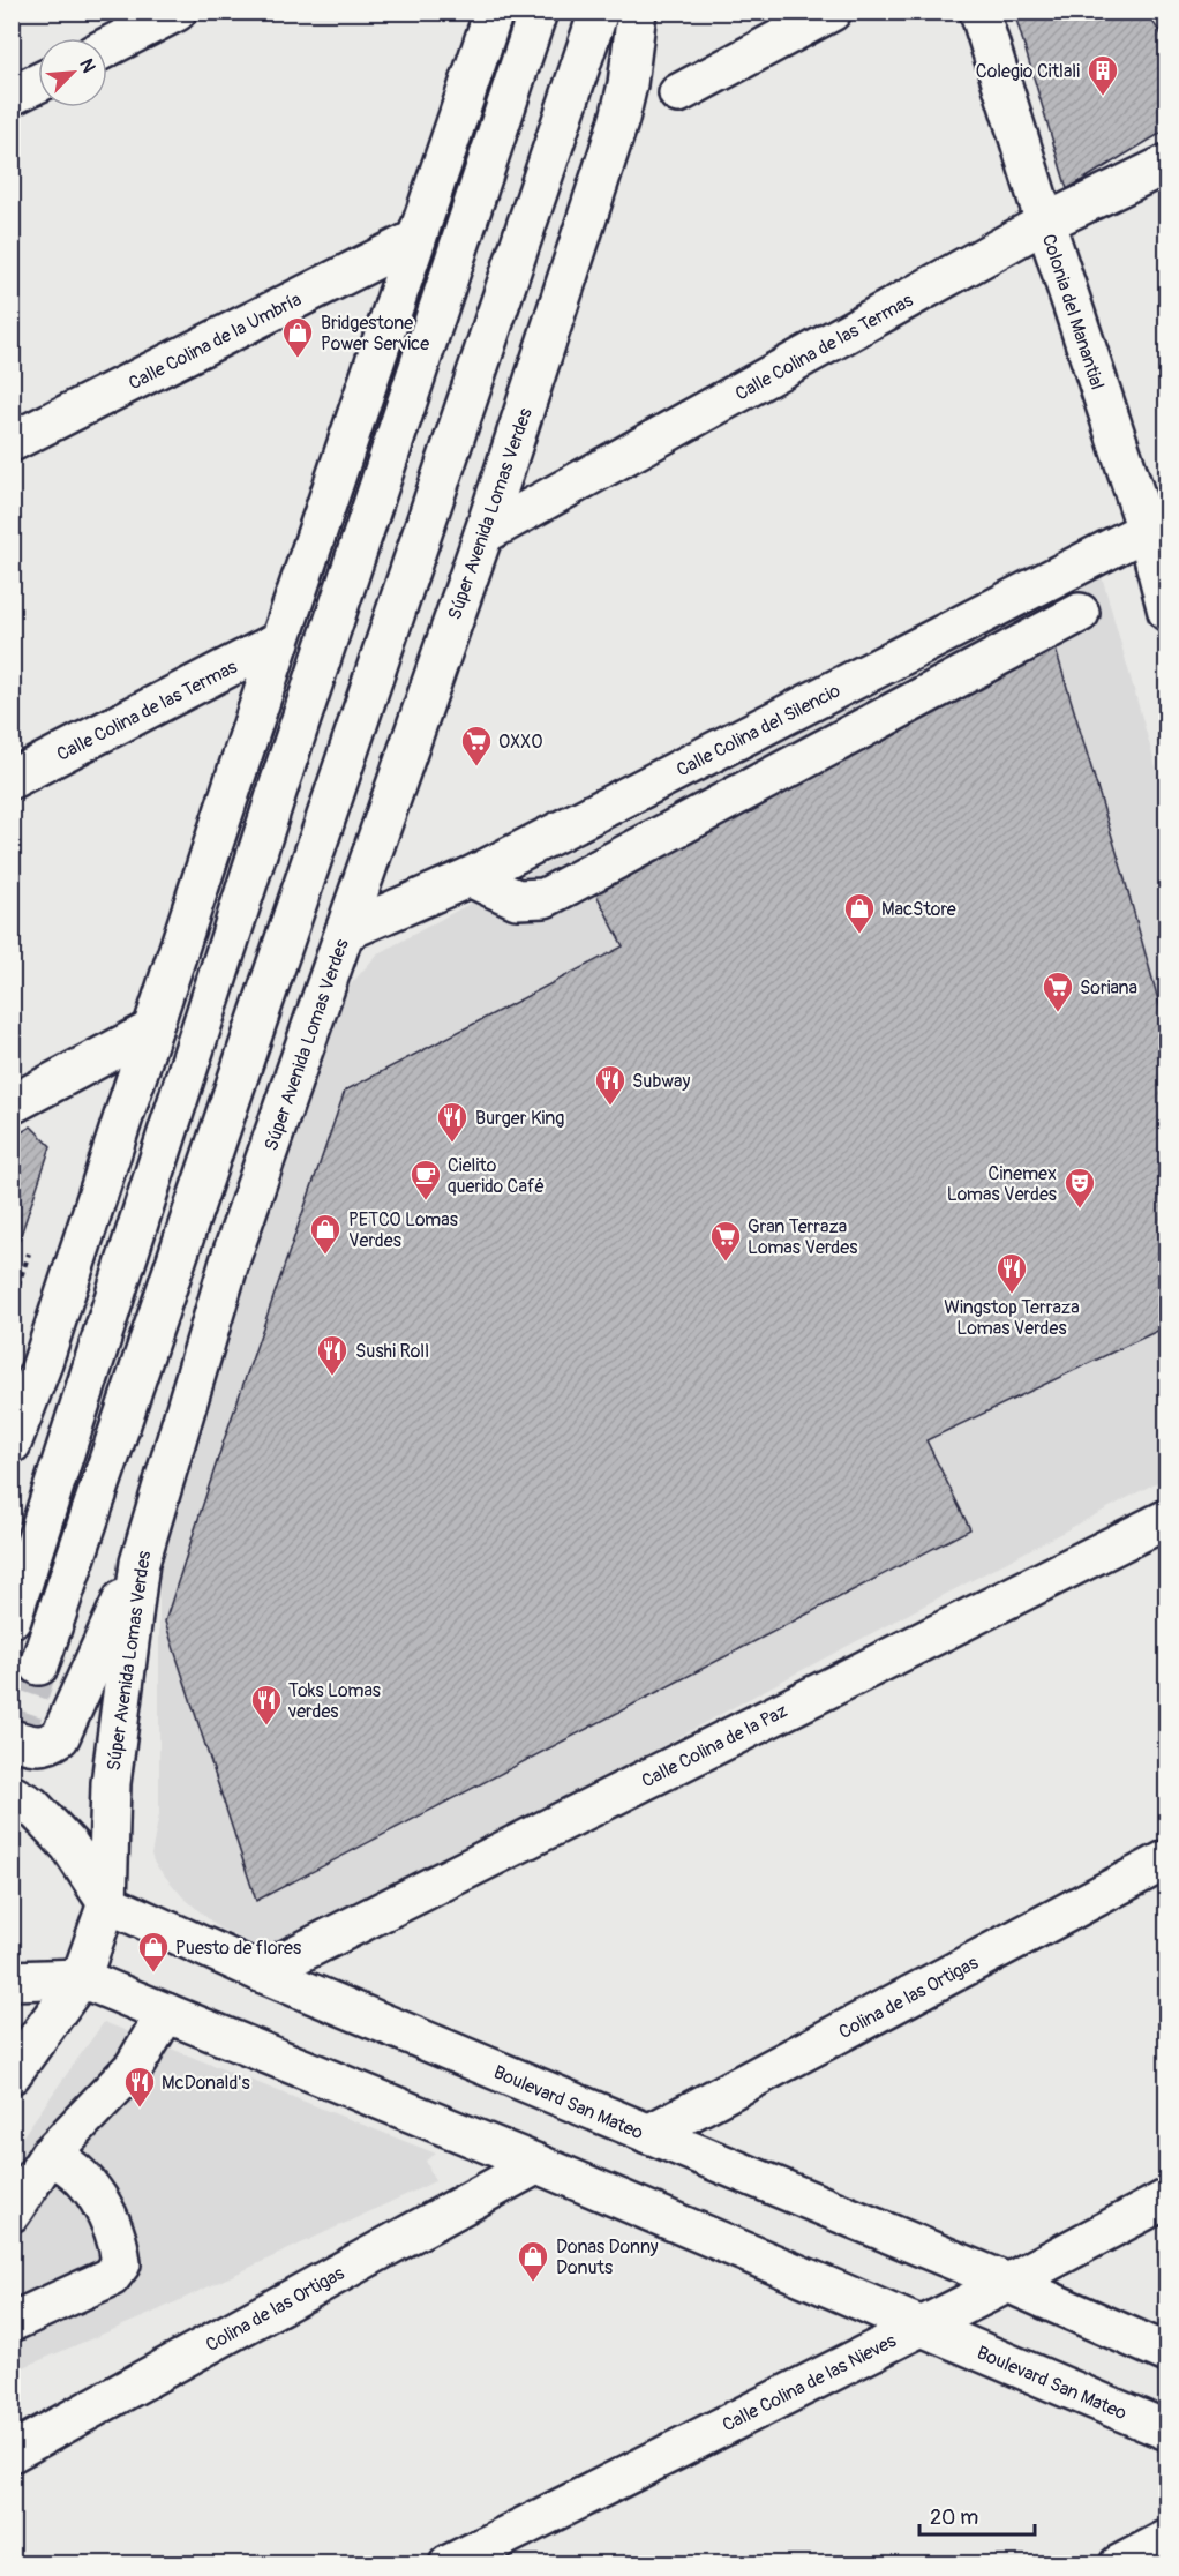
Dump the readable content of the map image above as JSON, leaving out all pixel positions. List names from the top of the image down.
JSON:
{
  "streets": {
    "street": [
      "Colonia del Manantial",
      "Calle Colina de la Umbría",
      "Calle Colina de las Termas",
      "Súper Avenida Lomas Verdes",
      "Calle Colina del Silencio",
      "Calle Colina de la Paz",
      "Colina de las Ortigas",
      "Boulevard San Mateo",
      "Calle Colina de las Nieves"
    ]
  },
  "crossings": [
    ["Colonia del Manantial", "Calle Colina de las Termas"],
    ["Colonia del Manantial", "Calle Colina del Silencio"],
    ["Calle Colina de las Termas", "Súper Avenida Lomas Verdes"],
    ["Súper Avenida Lomas Verdes", "Calle Colina del Silencio"],
    ["Súper Avenida Lomas Verdes", "Boulevard San Mateo"],
    ["Calle Colina de la Paz", "Boulevard San Mateo"],
    ["Colina de las Ortigas", "Boulevard San Mateo"],
    ["Boulevard San Mateo", "Calle Colina de las Nieves"]
  ],
  "places": {
    "building": ["Colegio Citlali"],
    "shop": [
      "Bridgestone Power Service",
      "MacStore",
      "PETCO Lomas Verdes",
      "Puesto de flores",
      "Donas Donny Donuts"
    ],
    "supermarket": ["OXXO", "Soriana", "Gran Terraza Lomas Verdes"],
    "restaurant": [
      "Subway",
      "Burger King",
      "Wingstop Terraza Lomas Verdes",
      "Sushi Roll",
      "Toks Lomas verdes",
      "McDonald's"
    ],
    "cafe": ["Cielito querido Café"],
    "theatre": ["Cinemex Lomas Verdes"]
  },
  "scale_bar": "20 m",
  "north": "top right"
}
